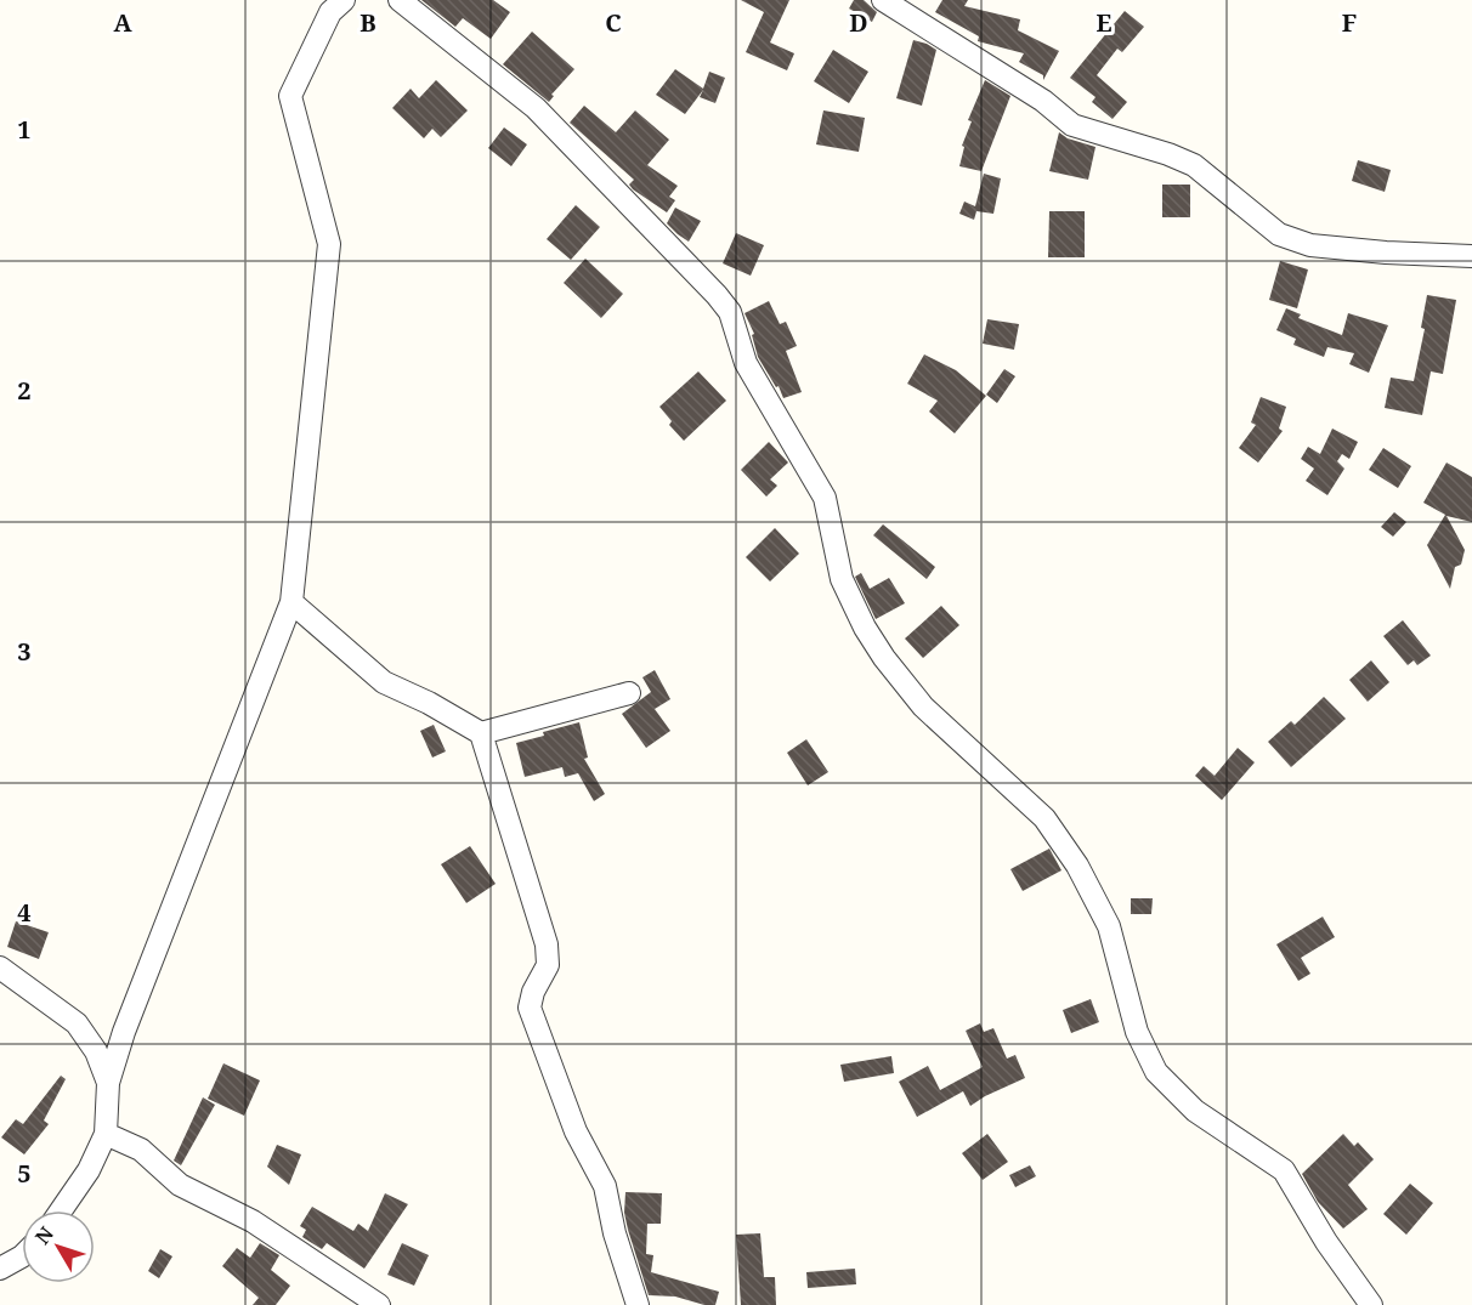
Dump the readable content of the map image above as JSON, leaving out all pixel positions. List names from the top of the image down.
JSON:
{
  "north": "top left",
  "grid": {
    "columns": [
      "A",
      "B",
      "C",
      "D",
      "E",
      "F"
    ],
    "rows": [
      "1",
      "2",
      "3",
      "4",
      "5"
    ]
  }
}
